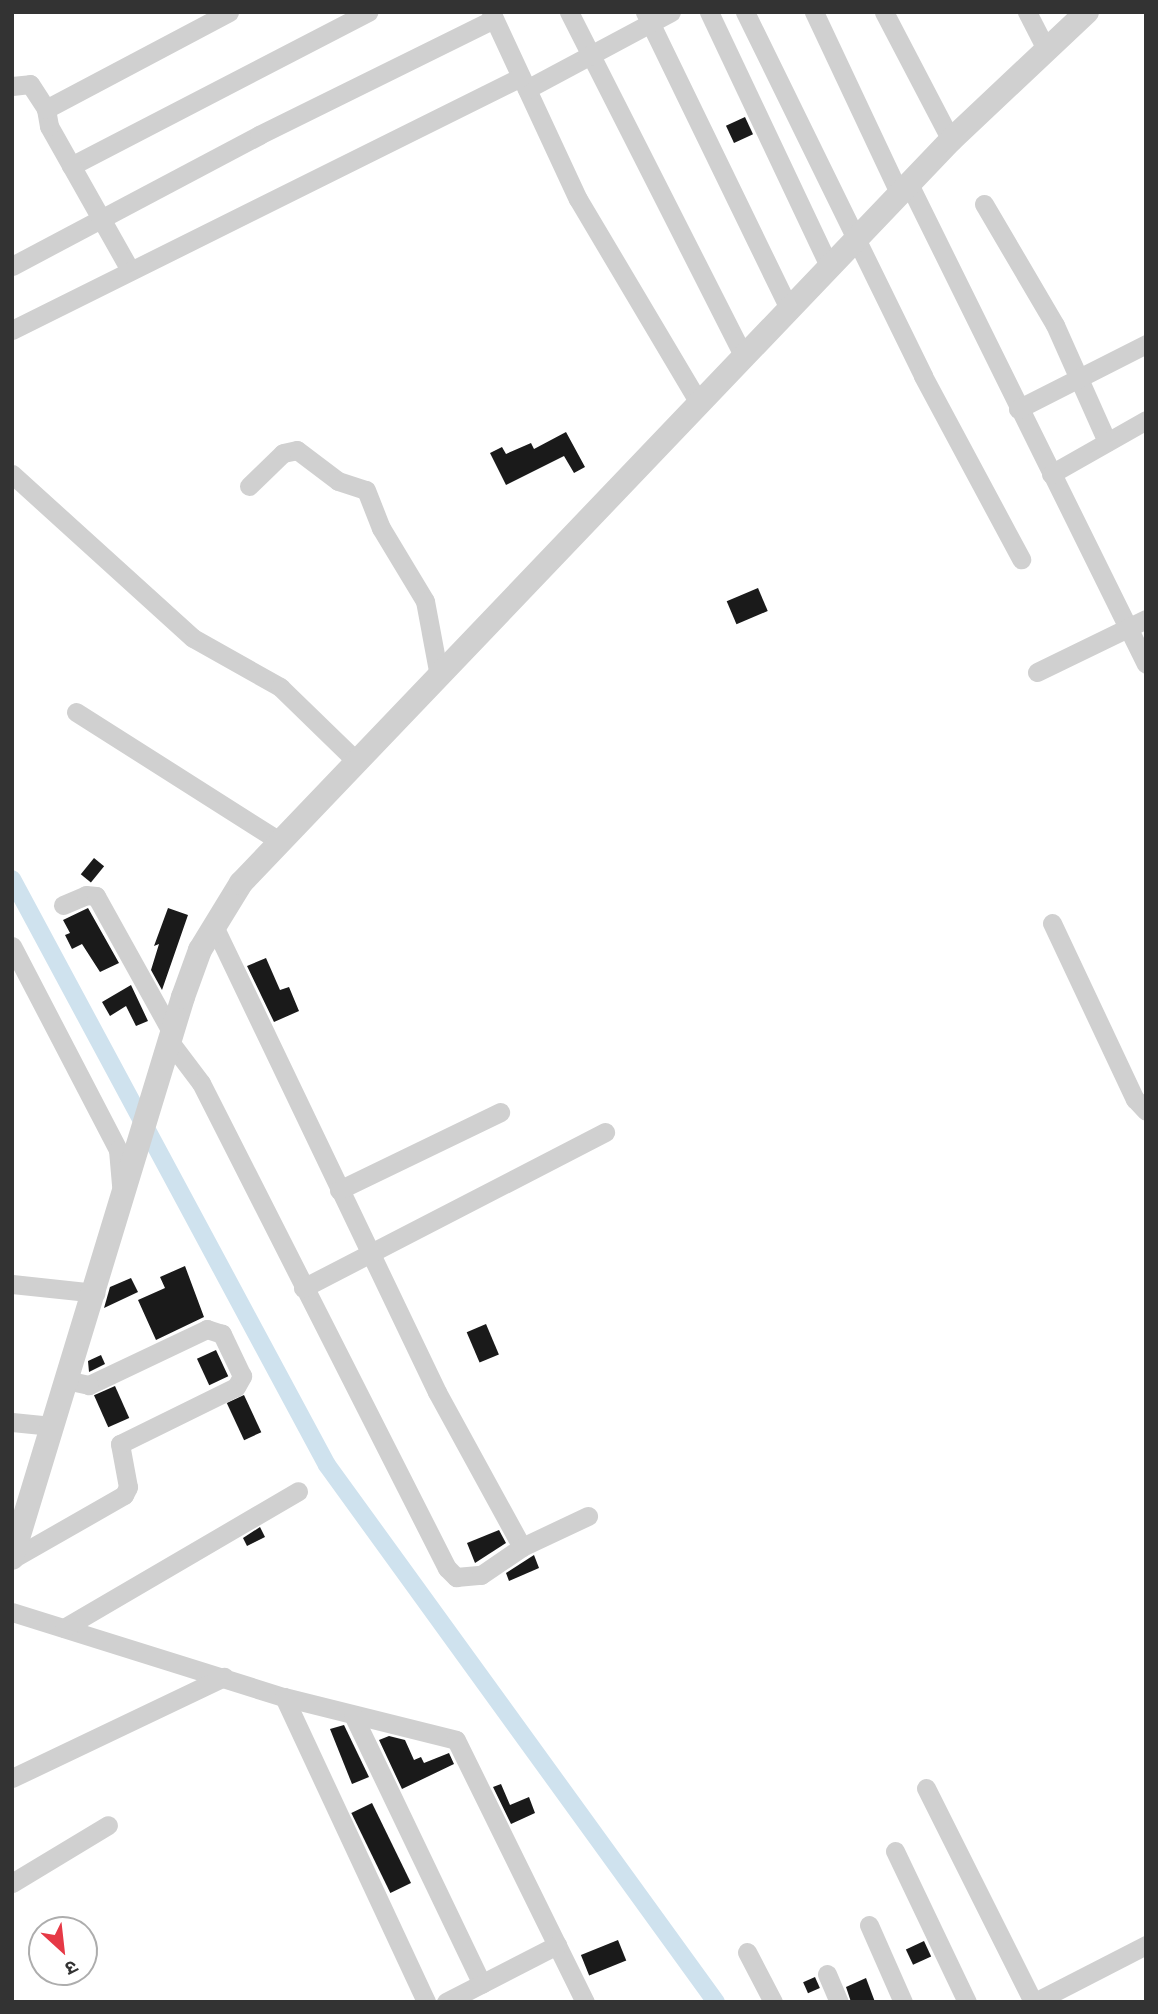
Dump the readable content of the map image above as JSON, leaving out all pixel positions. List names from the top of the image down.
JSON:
{
  "north": "bottom right"
}
